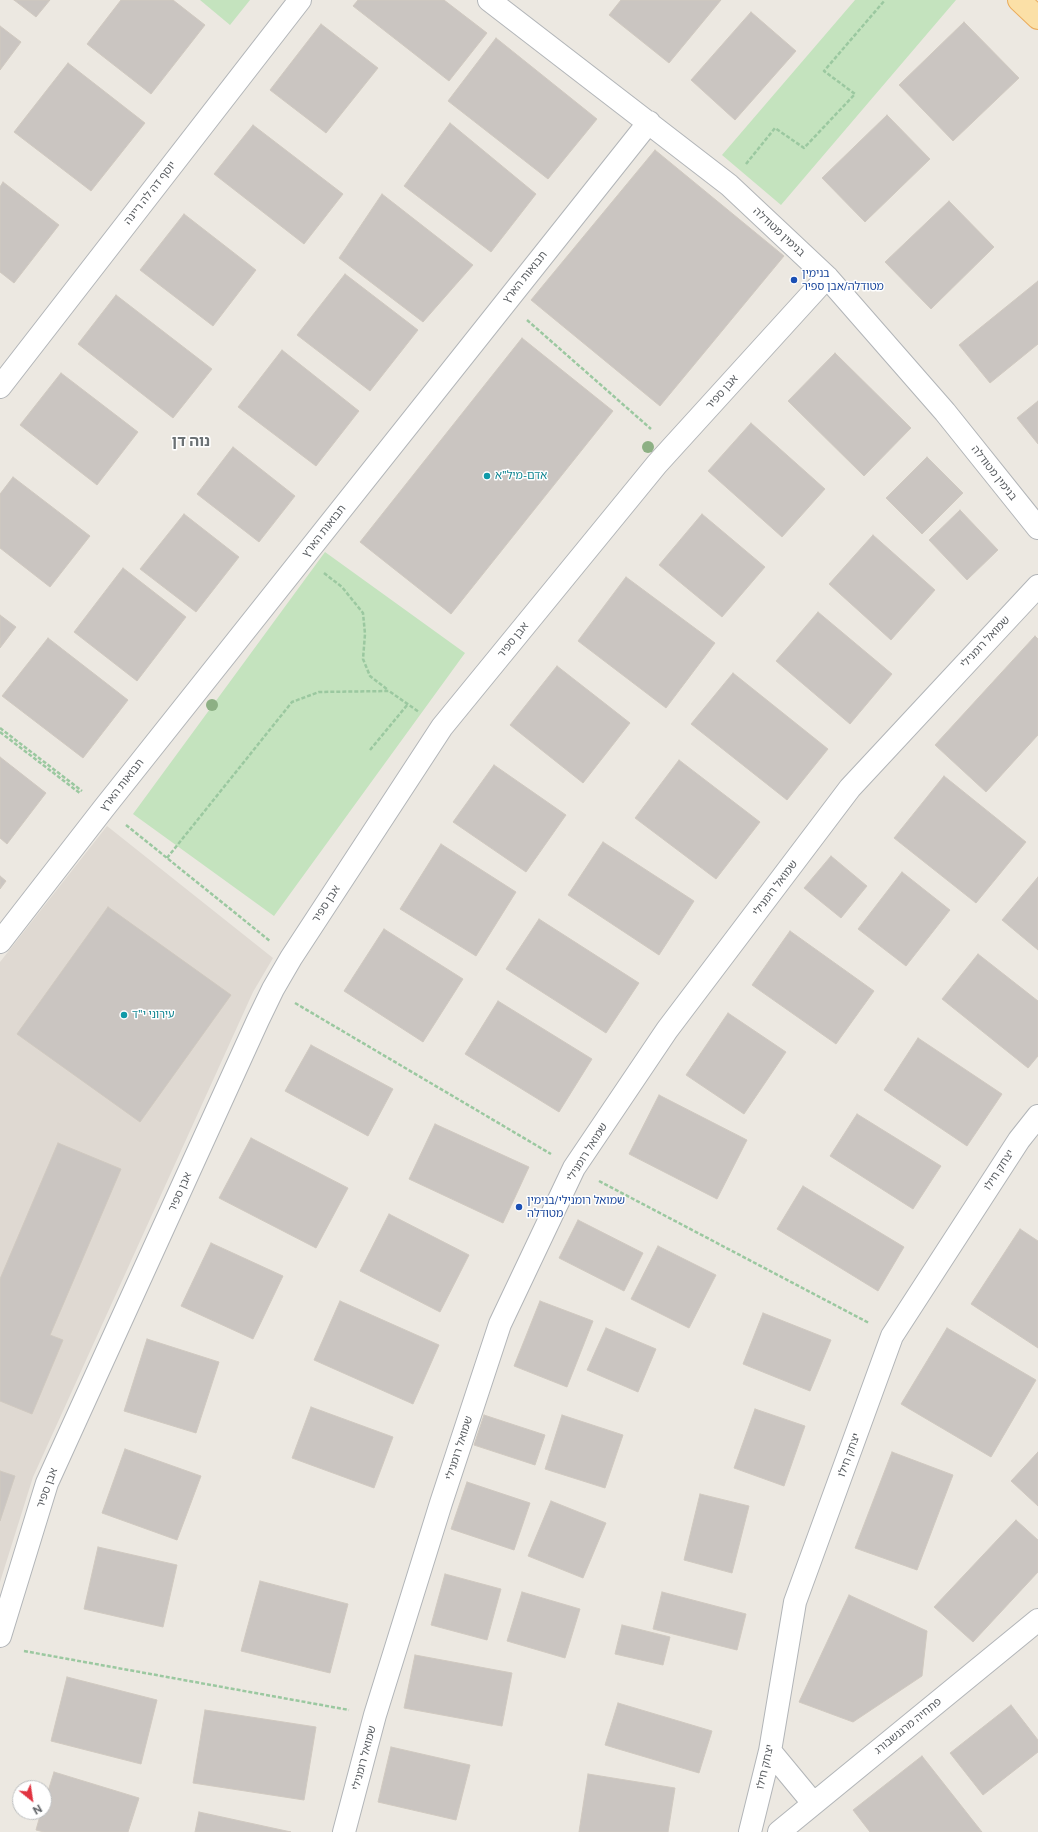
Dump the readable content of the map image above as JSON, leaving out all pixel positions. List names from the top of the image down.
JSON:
{
  "streets": {
    "street": [
      "יוסף דה לה ריינה",
      "בנימין מטודלה",
      "תבואות הארץ",
      "אבן ספיר",
      "שמואל רומנילי",
      "יצחק חילו",
      "פתחיה מרגנשבורג"
    ]
  },
  "crossings": [
    ["בנימין מטודלה", "תבואות הארץ"],
    ["בנימין מטודלה", "אבן ספיר"]
  ],
  "districts": ["נוה דן"],
  "places": [
    "בנימין מטודלה/אבן ספיר",
    "אדם-מיל\"א",
    "עירוני י\"ד",
    "שמואל רומנילי/בנימין מטודלה"
  ],
  "north": "bottom right"
}
